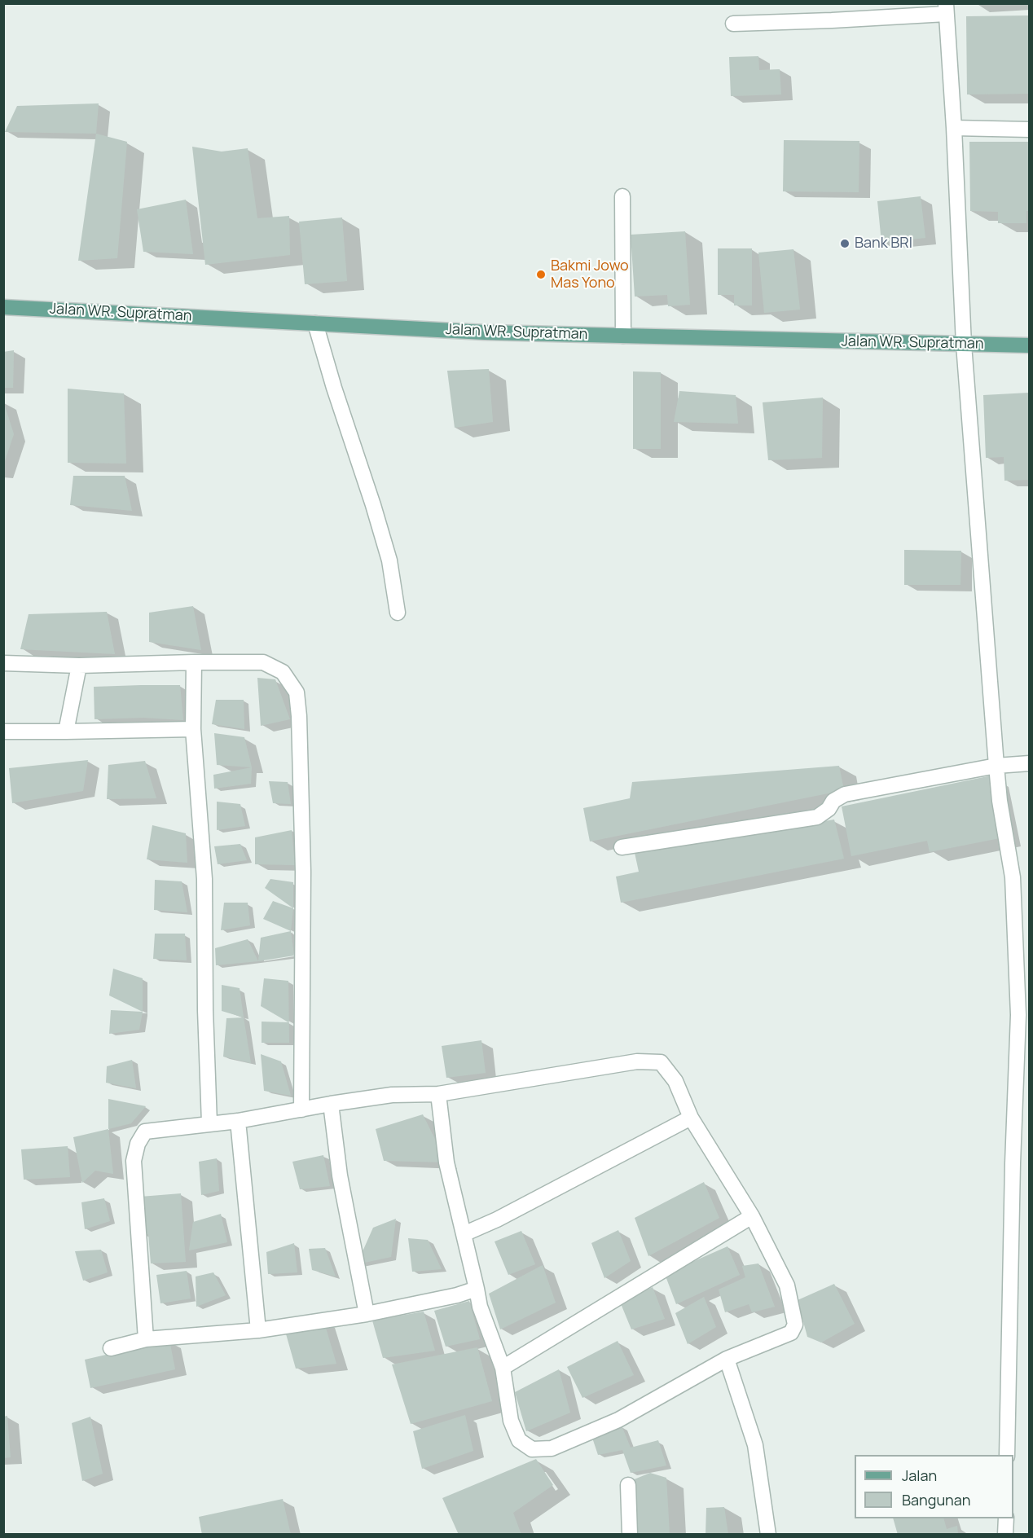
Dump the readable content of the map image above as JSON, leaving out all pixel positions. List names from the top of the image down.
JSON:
{
  "streets": {
    "main road": ["Jalan WR. Supratman"]
  },
  "places": ["Bank BRI", "Bakmi Jowo Mas Yono"],
  "legend": ["Jalan", "Bangunan"]
}
